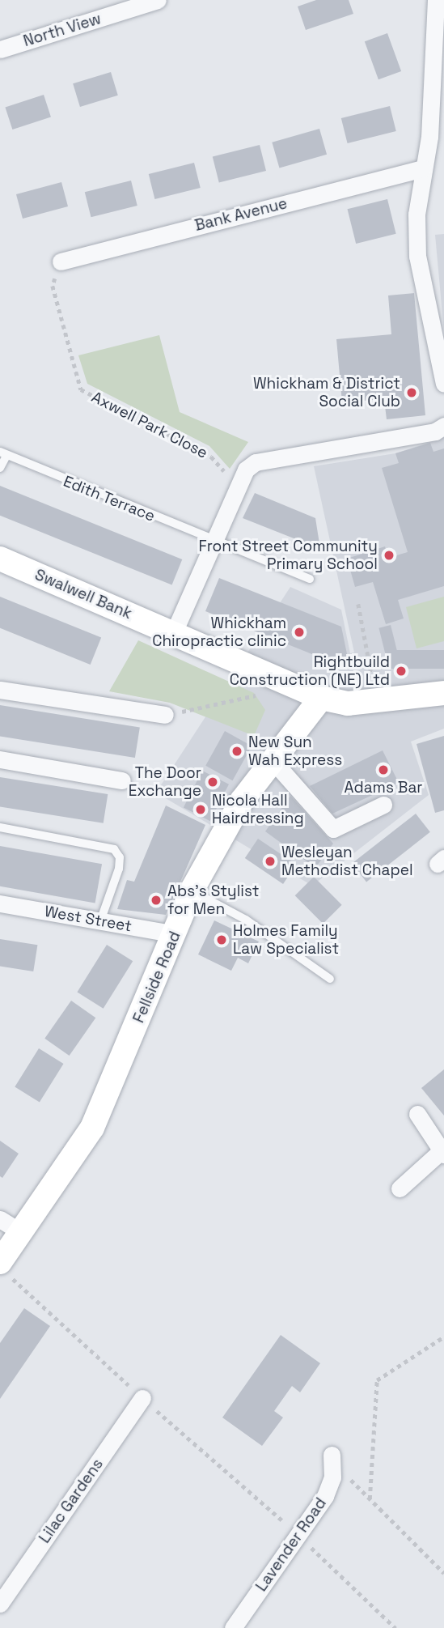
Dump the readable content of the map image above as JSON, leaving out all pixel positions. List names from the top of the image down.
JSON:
{
  "streets": {
    "street": [
      "North View",
      "Bank Avenue",
      "Swalwell Bank",
      "West Street",
      "Fellside Road",
      "Lilac Gardens",
      "Lavender Road"
    ],
    "lane": ["Edith Terrace"],
    "path": ["Axwell Park Close"]
  },
  "crossings": [
    ["Bank Avenue", "Axwell Park Close"],
    ["Swalwell Bank", "Fellside Road"],
    ["West Street", "Fellside Road"]
  ],
  "places": [
    "Whickham & District Social Club",
    "Front Street Community Primary School",
    "Whickham Chiropractic clinic",
    "Rightbuild Construction (NE) Ltd",
    "New Sun Wah Express",
    "Adams Bar",
    "The Door Exchange",
    "Nicola Hall Hairdressing",
    "Wesleyan Methodist Chapel",
    "Abs's Stylist for Men",
    "Holmes Family Law Specialist"
  ]
}
